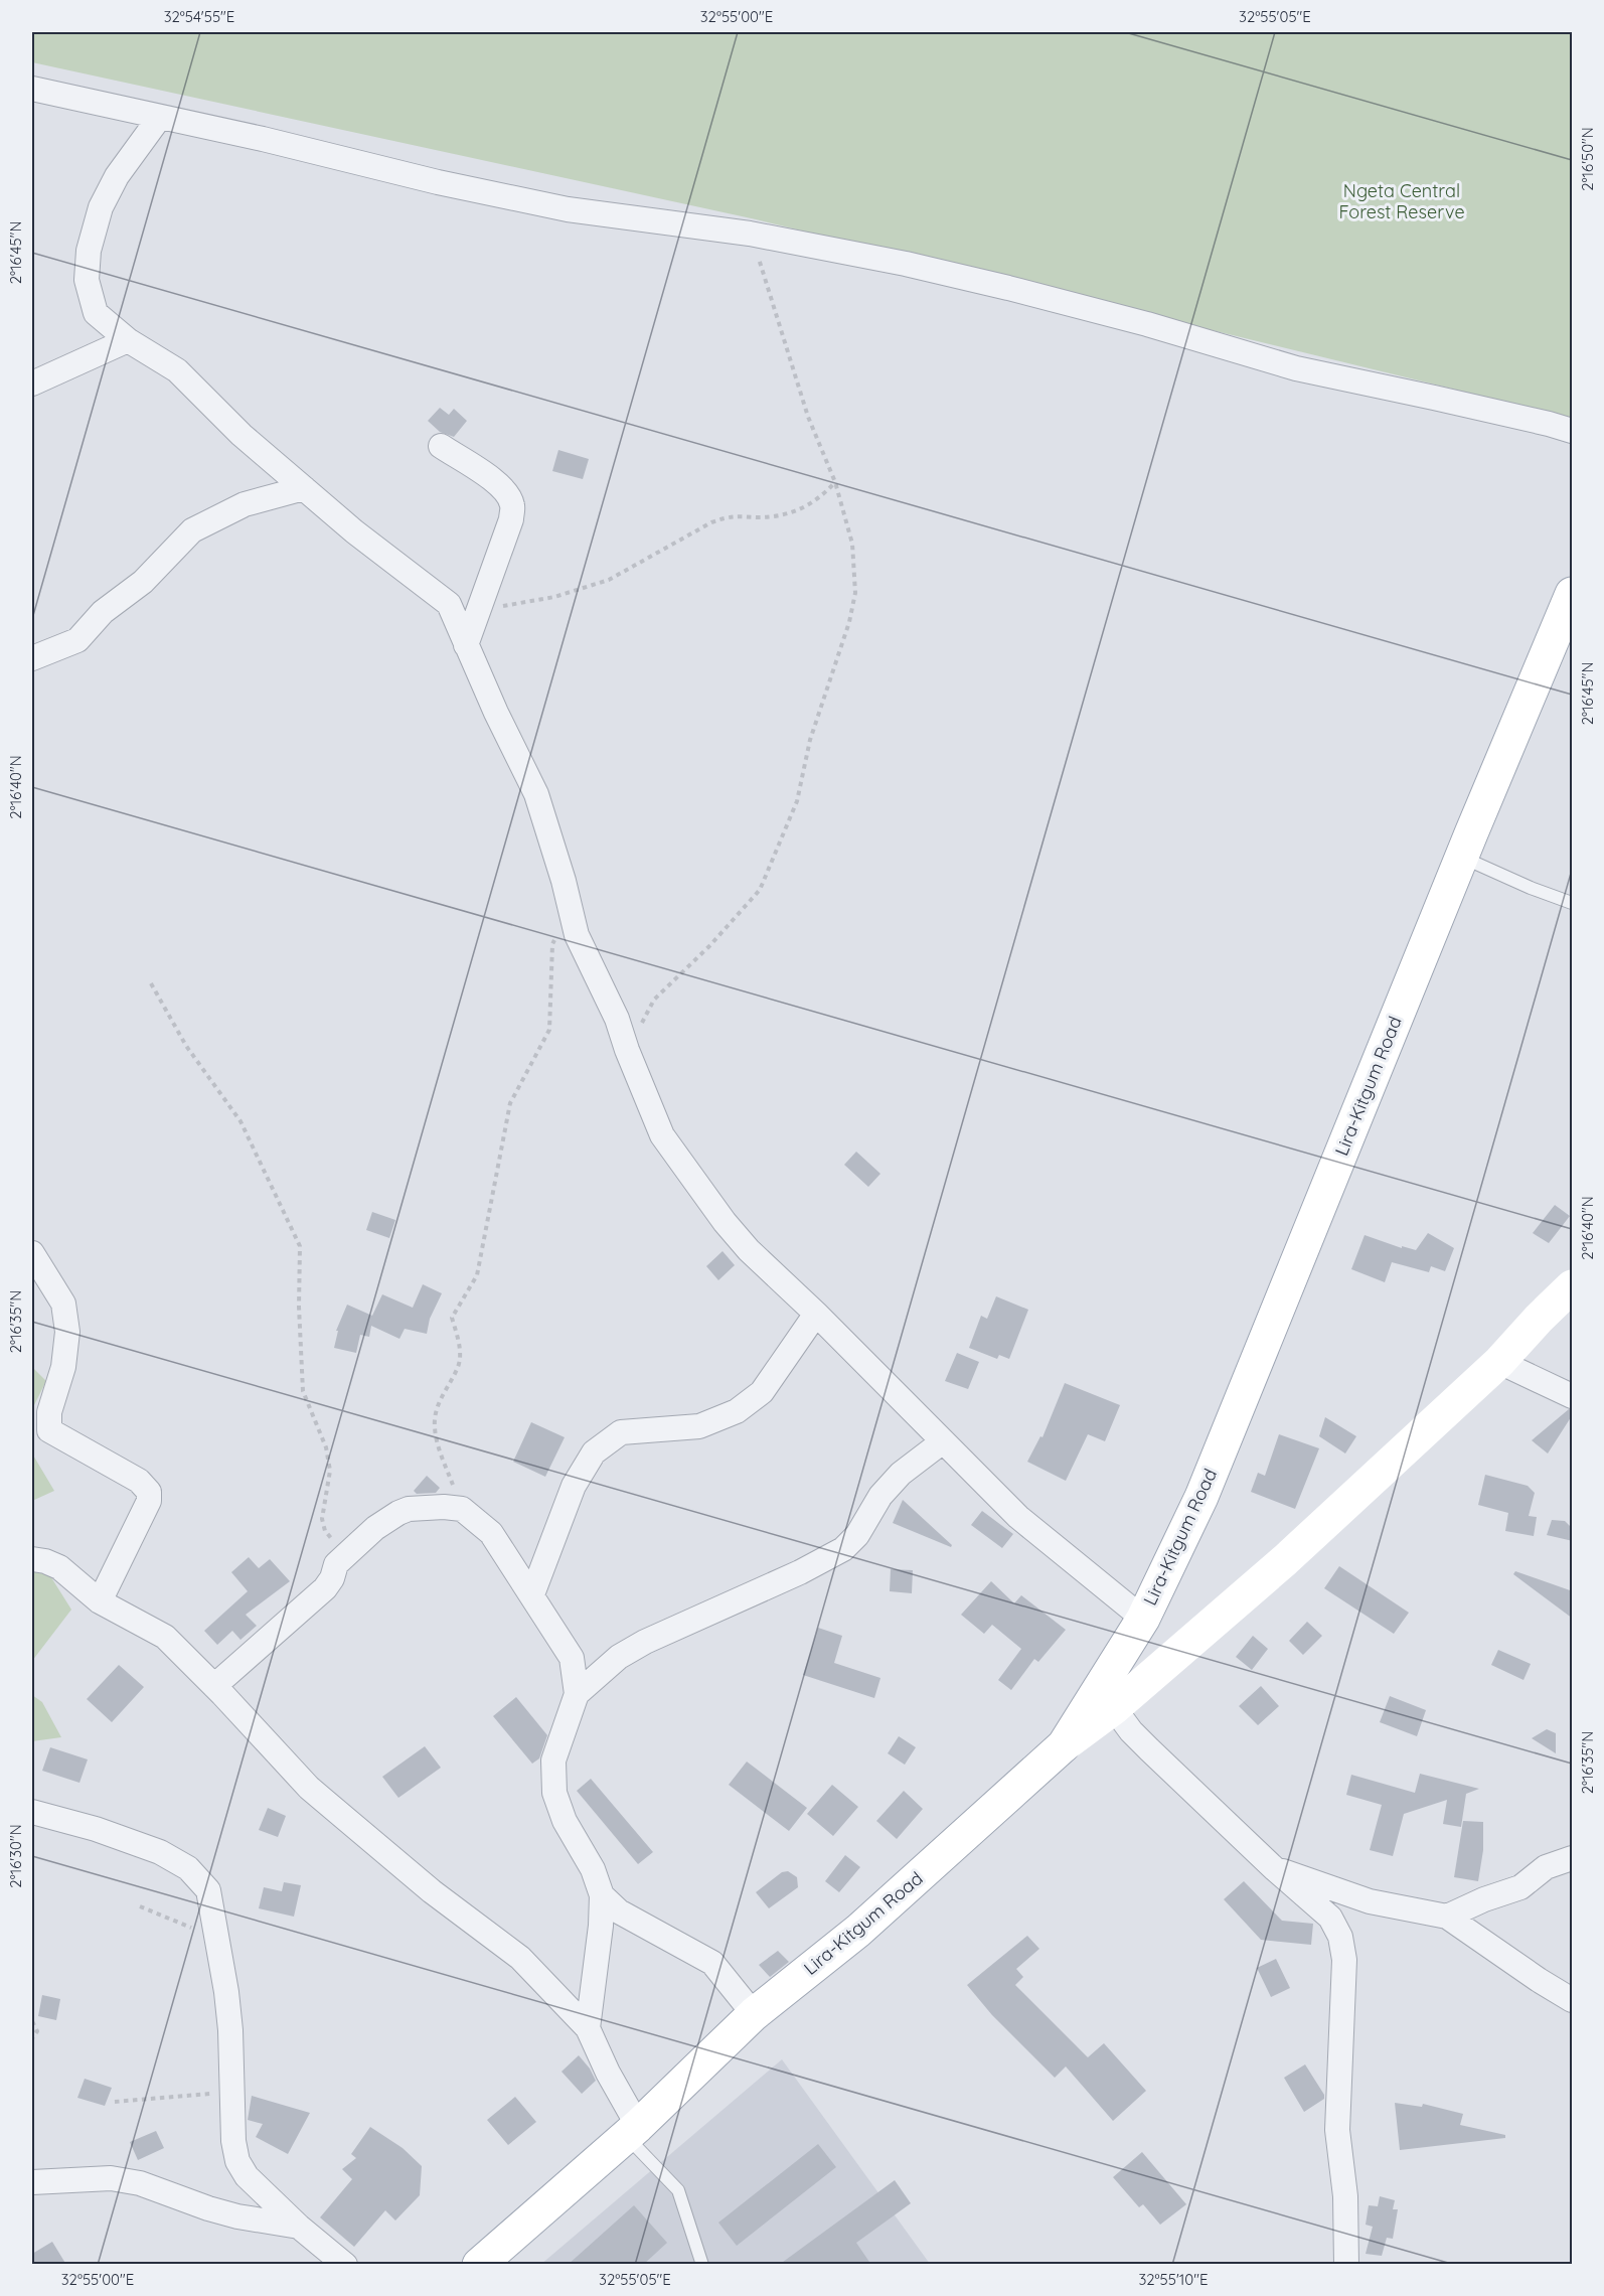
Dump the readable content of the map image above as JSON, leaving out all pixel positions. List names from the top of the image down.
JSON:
{
  "streets": {
    "main road": ["Lira-Kitgum Road"]
  },
  "parks": ["Ngeta Central Forest Reserve"],
  "coordinates": [
    "32°54'55\"E",
    "32°55'00\"E",
    "32°55'05\"E",
    "2°16'50\"N",
    "2°16'45\"N",
    "2°16'40\"N",
    "2°16'35\"N",
    "2°16'30\"N",
    "32°55'10\"E"
  ]
}
